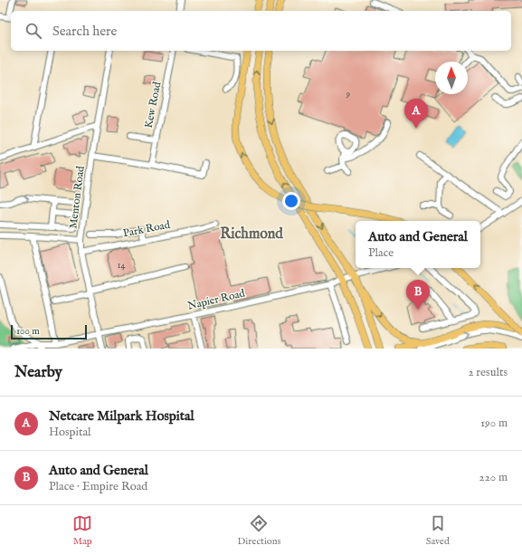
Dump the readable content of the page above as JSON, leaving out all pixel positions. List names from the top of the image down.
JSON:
{
  "streets": {
    "street": [
      "Kew Road",
      "Menton Road",
      "Park Road",
      "Napier Road"
    ]
  },
  "crossings": [
    ["Menton Road", "Park Road"],
    ["Menton Road", "Napier Road"]
  ],
  "districts": ["Richmond"],
  "house_numbers": ["9", "14"],
  "scale_bar": "100 m",
  "north": "top",
  "page": {
    "search": "Search here",
    "pins": ["A", "B"],
    "popup": ["Auto and General", "Place"],
    "scale": "100 m",
    "heading": ["Nearby", "2 results"],
    "list": [
      {
        "mark": "A",
        "name": "Netcare Milpark Hospital",
        "note": "Hospital",
        "value": "190 m"
      },
      {
        "mark": "B",
        "name": "Auto and General",
        "note": "Place · Empire Road",
        "value": "220 m"
      }
    ],
    "nav": ["Map", "Directions", "Saved"]
  }
}
